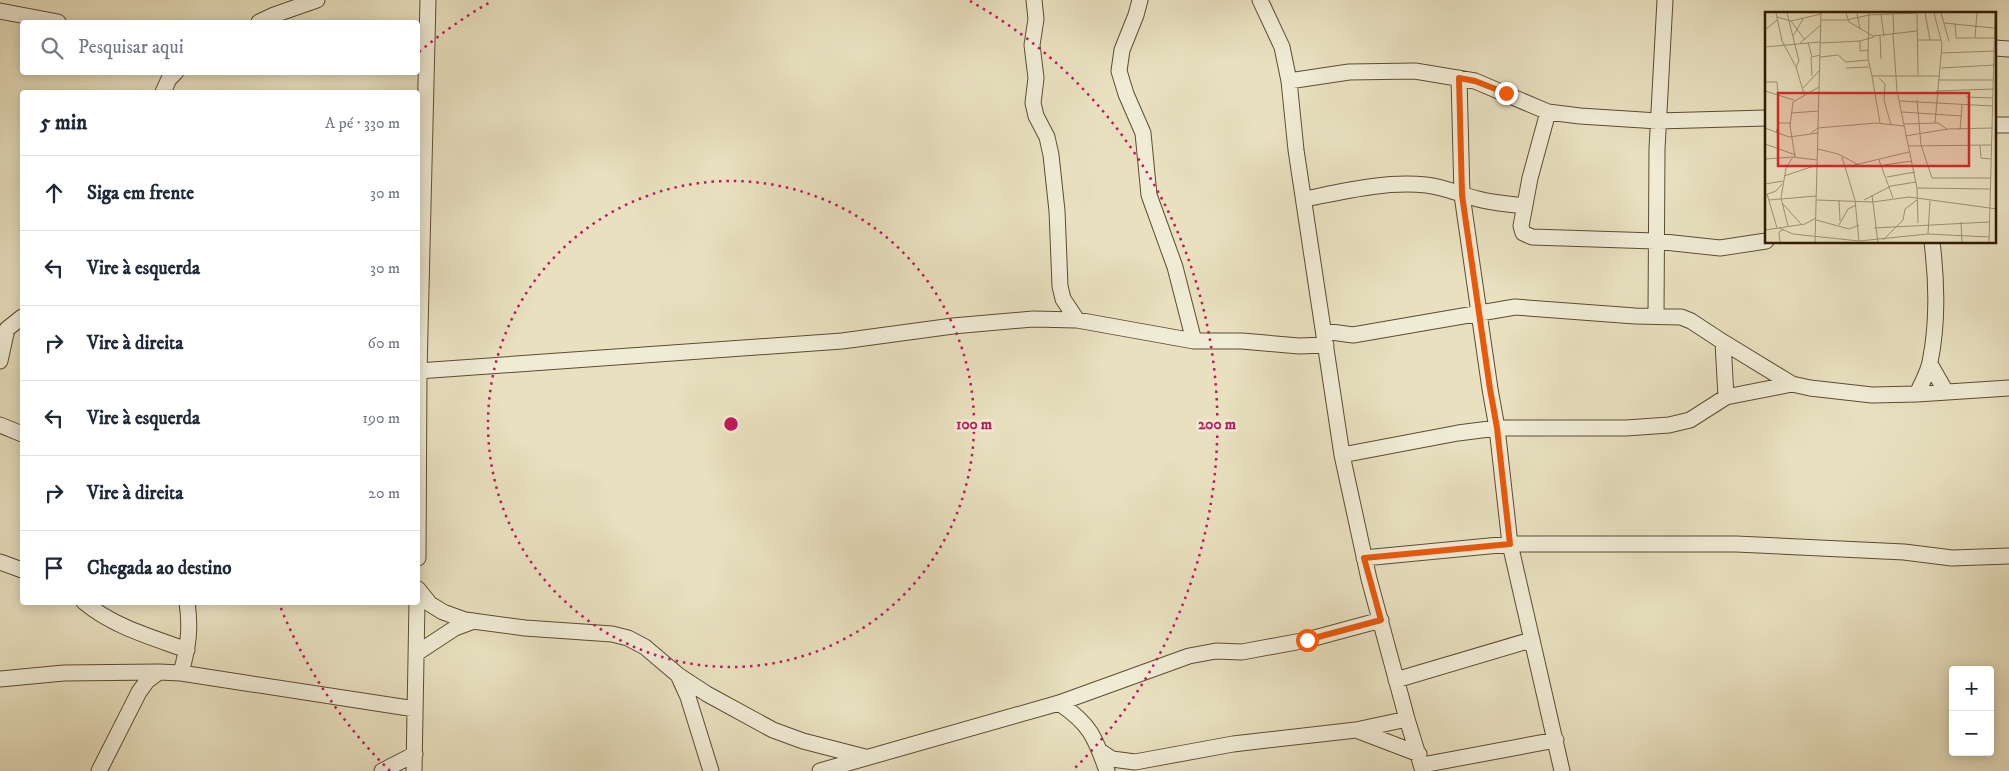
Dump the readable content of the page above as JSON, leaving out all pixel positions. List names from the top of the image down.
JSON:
{
  "page": {
    "search": "Pesquisar aqui",
    "heading": ["5 min", "A pé · 330 m"],
    "list": [
      ["Siga em frente", "30 m"],
      ["Vire à esquerda", "30 m"],
      ["Vire à direita", "60 m"],
      ["Vire à esquerda", "190 m"],
      ["Vire à direita", "20 m"],
      "Chegada ao destino"
    ],
    "map_buttons": ["+", "−"]
  },
  "rings": ["100 m", "200 m"]
}
